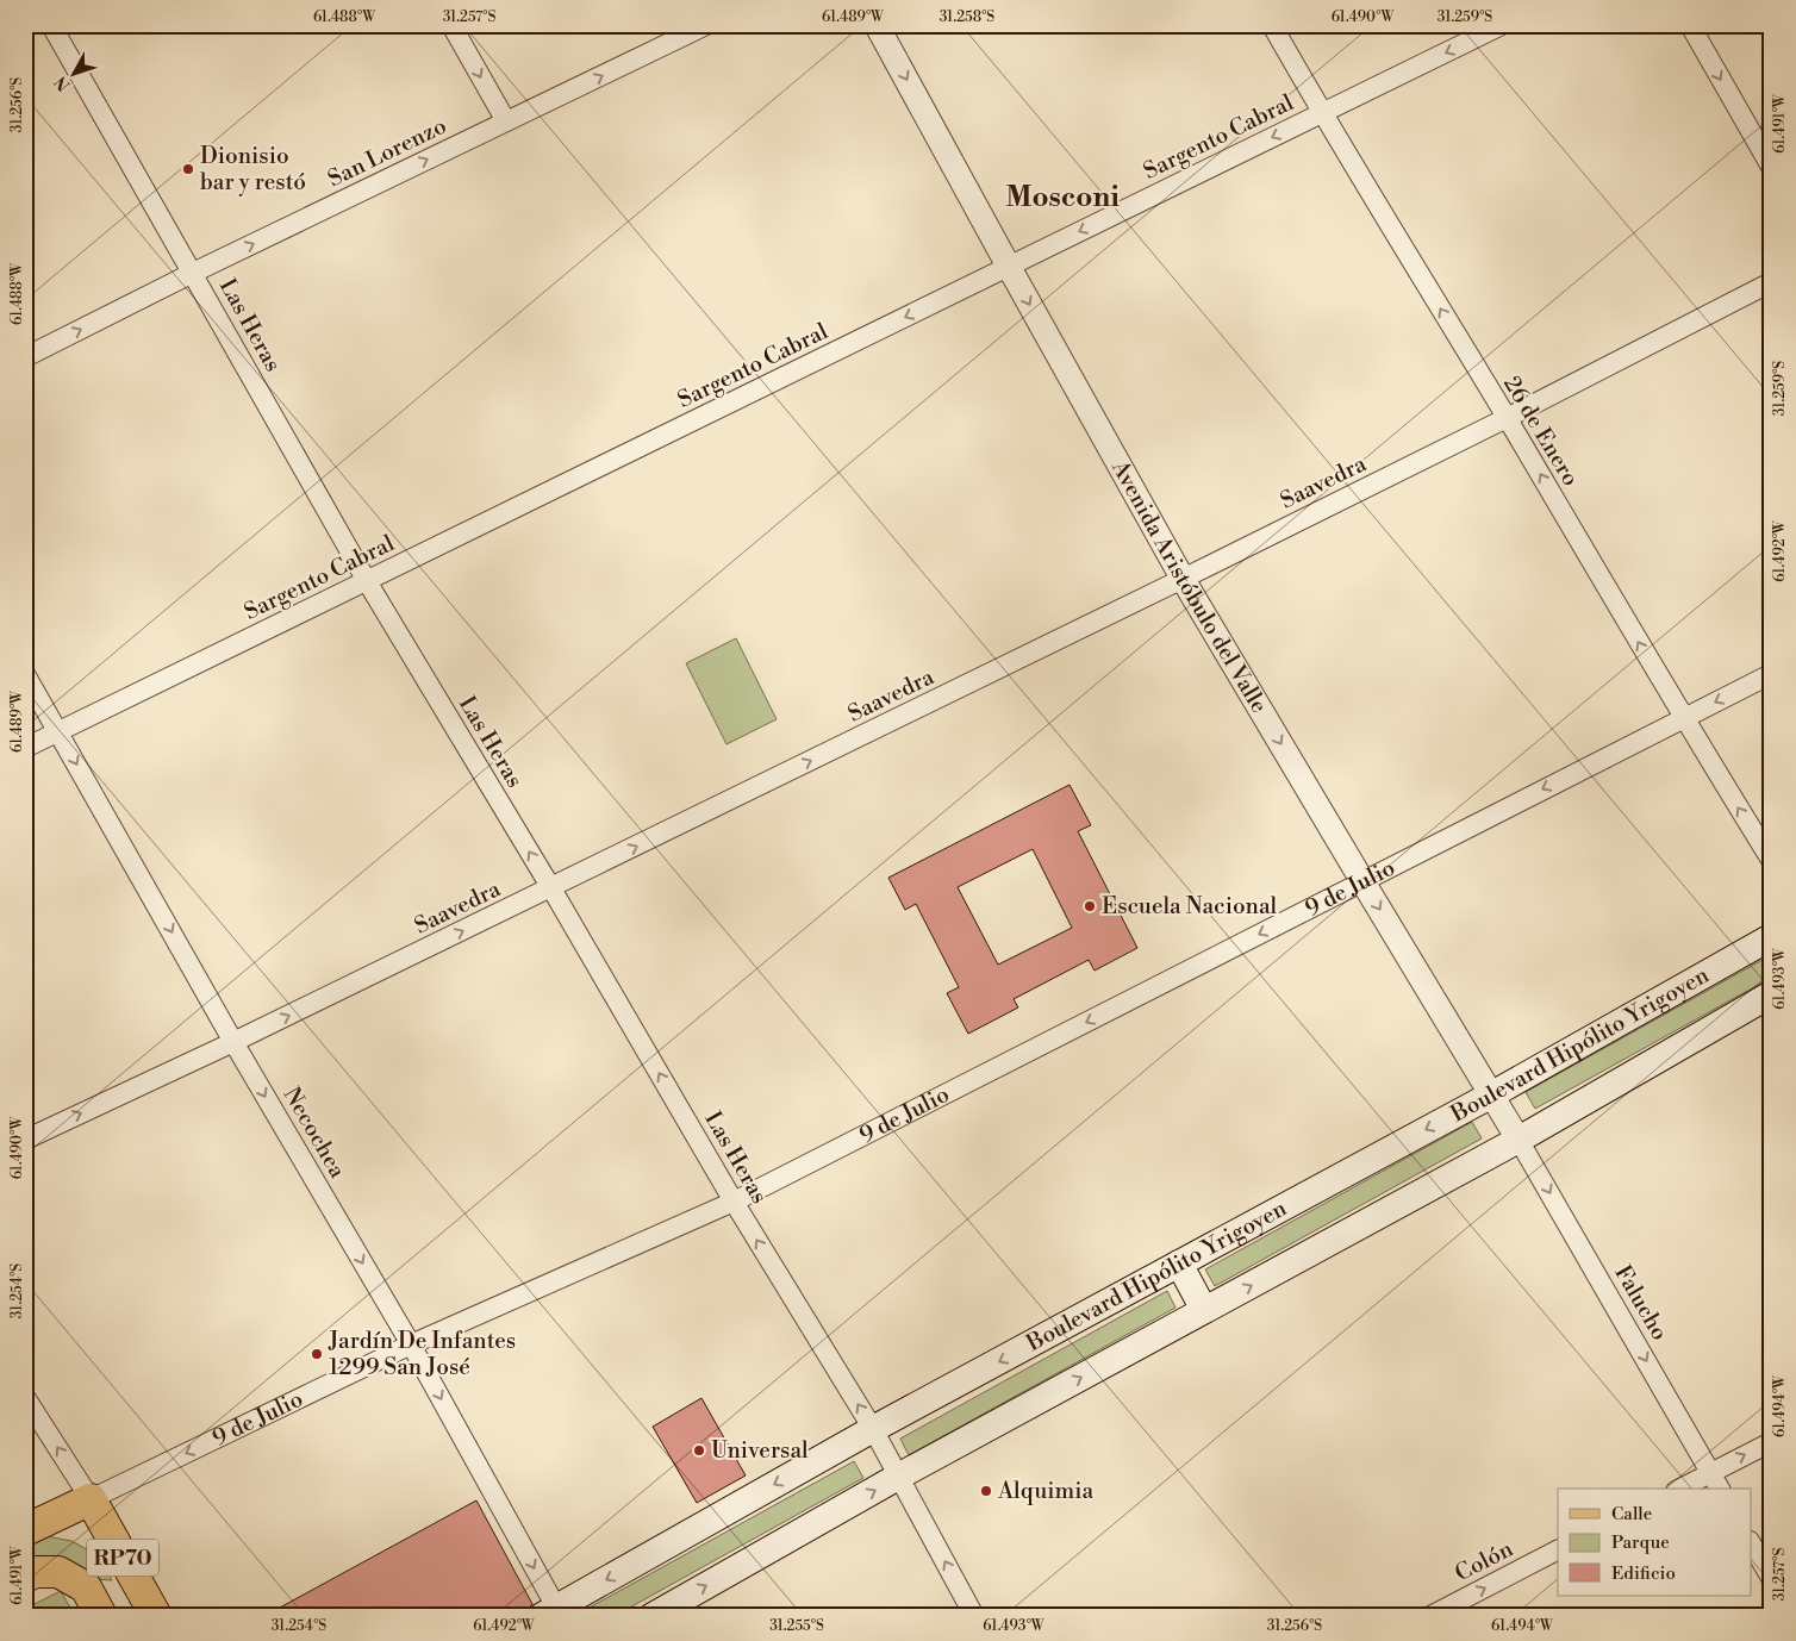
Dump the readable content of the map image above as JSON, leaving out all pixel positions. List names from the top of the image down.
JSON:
{
  "streets": {
    "main road": ["9 de Julio", "Boulevard Hipólito Yrigoyen", "RP70"],
    "street": [
      "Sargento Cabral",
      "San Lorenzo",
      "Las Heras",
      "26 de Enero",
      "Saavedra",
      "Avenida Aristóbulo del Valle",
      "Necochea",
      "Falucho",
      "Colón"
    ]
  },
  "crossings": [
    ["Sargento Cabral", "Las Heras"],
    ["Sargento Cabral", "26 de Enero"],
    ["Sargento Cabral", "Avenida Aristóbulo del Valle"],
    ["Sargento Cabral", "Necochea"],
    ["San Lorenzo", "Las Heras"],
    ["Las Heras", "Saavedra"],
    ["Las Heras", "9 de Julio"],
    ["Las Heras", "Boulevard Hipólito Yrigoyen"],
    ["26 de Enero", "Saavedra"],
    ["26 de Enero", "9 de Julio"],
    ["Saavedra", "Avenida Aristóbulo del Valle"],
    ["Saavedra", "Necochea"],
    ["Avenida Aristóbulo del Valle", "9 de Julio"],
    ["Avenida Aristóbulo del Valle", "Boulevard Hipólito Yrigoyen"],
    ["Avenida Aristóbulo del Valle", "Falucho"],
    ["9 de Julio", "Necochea"],
    ["9 de Julio", "RP70"],
    ["Boulevard Hipólito Yrigoyen", "Necochea"]
  ],
  "one_way": [
    "Sargento Cabral",
    "San Lorenzo",
    "Las Heras",
    "26 de Enero",
    "Saavedra",
    "Avenida Aristóbulo del Valle",
    "9 de Julio",
    "Necochea",
    "Falucho",
    "Colón"
  ],
  "districts": ["Mosconi"],
  "places": [
    "Dionisio bar y restó",
    "Escuela Nacional",
    "Jardín De Infantes 1299 San José",
    "Universal",
    "Alquimia"
  ],
  "legend": ["Calle", "Parque", "Edificio"],
  "north": "bottom left",
  "coordinates": [
    "61.488°W",
    "31.257°S",
    "61.489°W",
    "31.258°S",
    "61.490°W",
    "31.259°S",
    "31.256°S",
    "61.491°W",
    "61.492°W",
    "61.493°W",
    "31.254°S",
    "61.494°W",
    "31.255°S"
  ]
}
